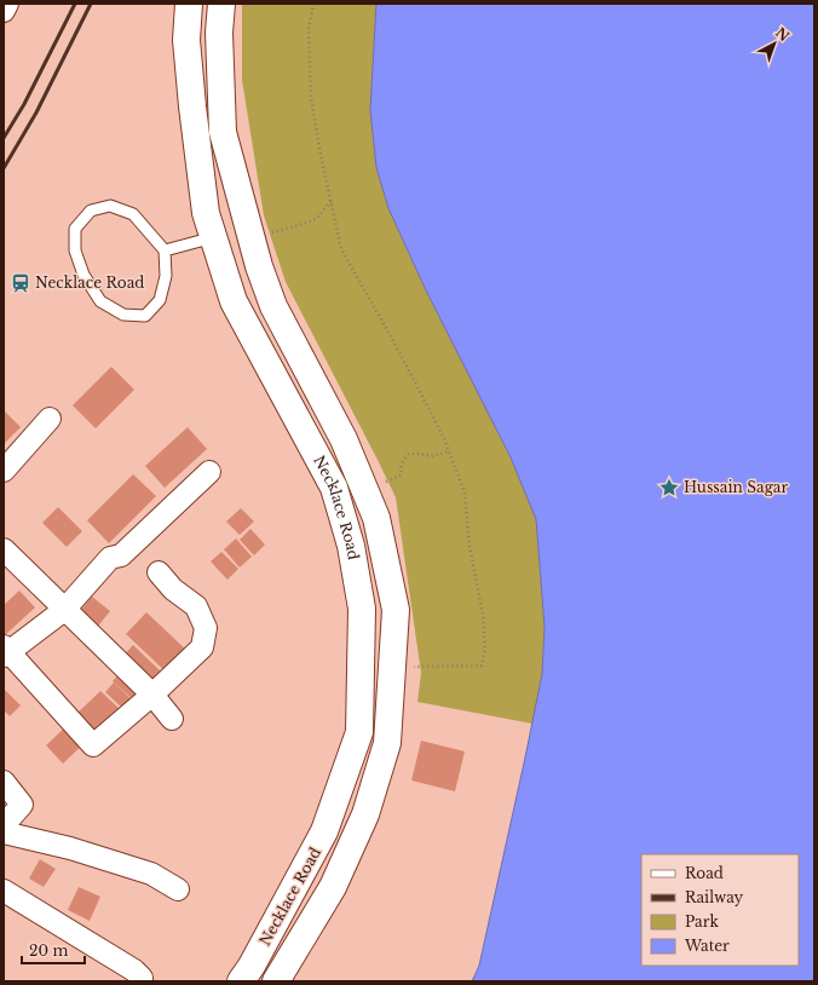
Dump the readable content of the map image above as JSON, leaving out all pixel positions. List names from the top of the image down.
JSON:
{
  "streets": {
    "main road": ["Necklace Road"]
  },
  "places": {
    "station": ["Necklace Road"],
    "place": ["Hussain Sagar"]
  },
  "legend": [
    "Road",
    "Railway",
    "Park",
    "Water"
  ],
  "scale_bar": "20 m",
  "north": "top right"
}
